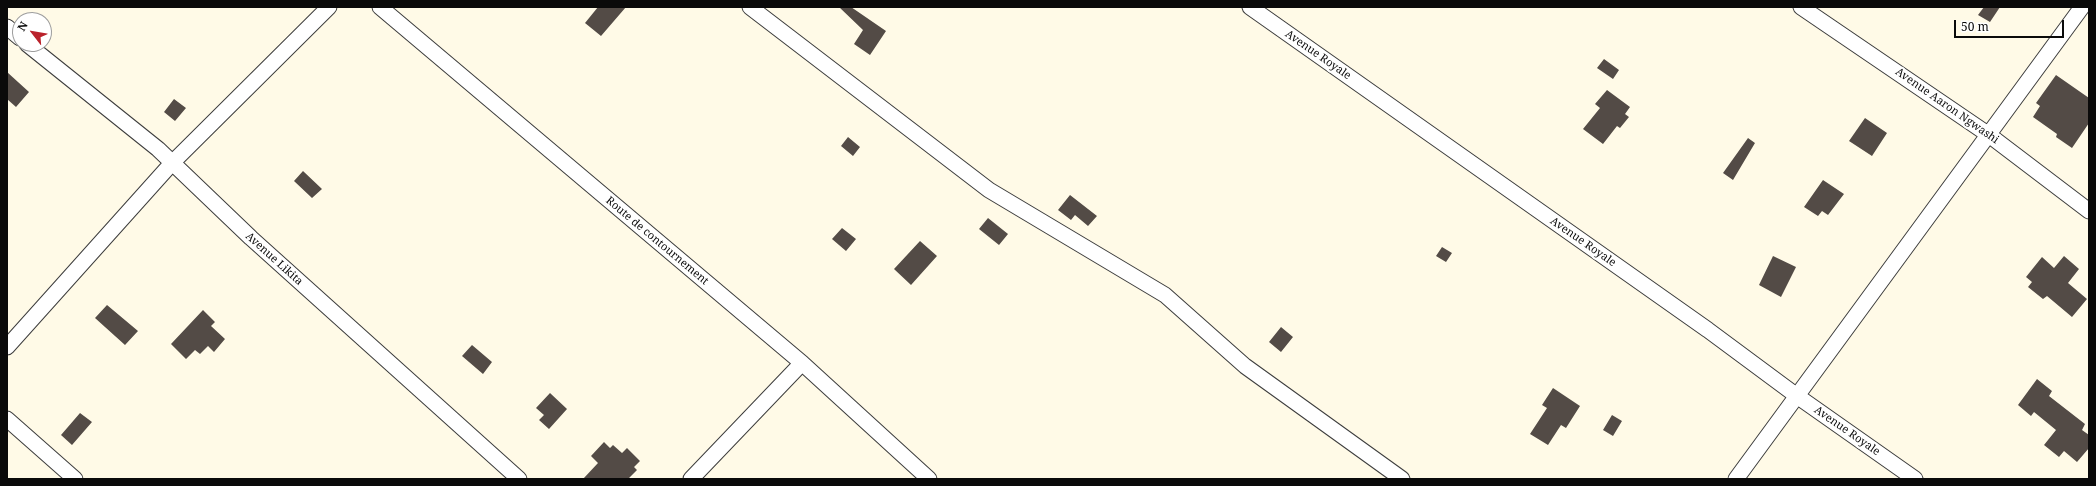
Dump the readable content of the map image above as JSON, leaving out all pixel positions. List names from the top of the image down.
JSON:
{
  "streets": {
    "street": [
      "Avenue Royale",
      "Avenue Aaron Ngwashi",
      "Route de contournement",
      "Avenue Likita"
    ]
  },
  "scale_bar": "50 m",
  "north": "top left"
}
